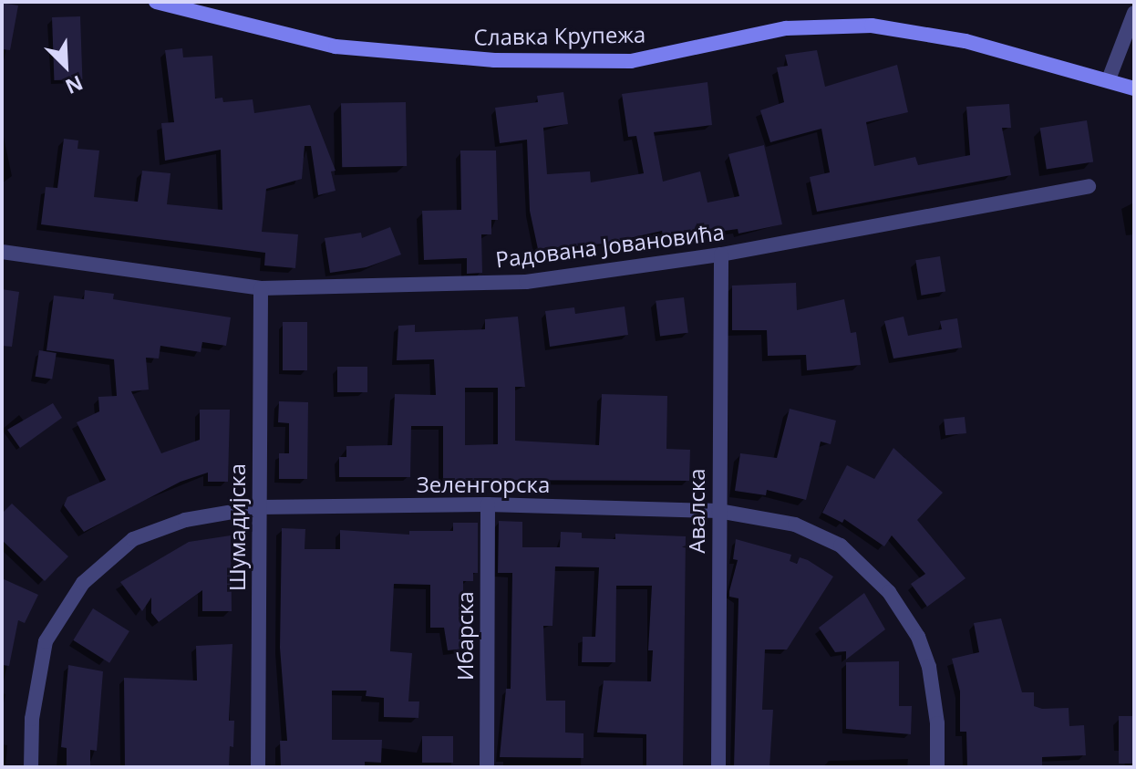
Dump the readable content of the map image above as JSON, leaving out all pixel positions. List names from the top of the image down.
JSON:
{
  "streets": {
    "main road": ["Славка Крупежа"],
    "street": [
      "Радована Јовановића",
      "Зеленгорска",
      "Авалска",
      "Шумадијска",
      "Ибарска"
    ]
  },
  "crossings": [
    ["Радована Јовановића", "Авалска"],
    ["Радована Јовановића", "Шумадијска"],
    ["Зеленгорска", "Авалска"],
    ["Зеленгорска", "Шумадијска"],
    ["Зеленгорска", "Ибарска"]
  ],
  "north": "bottom right"
}
